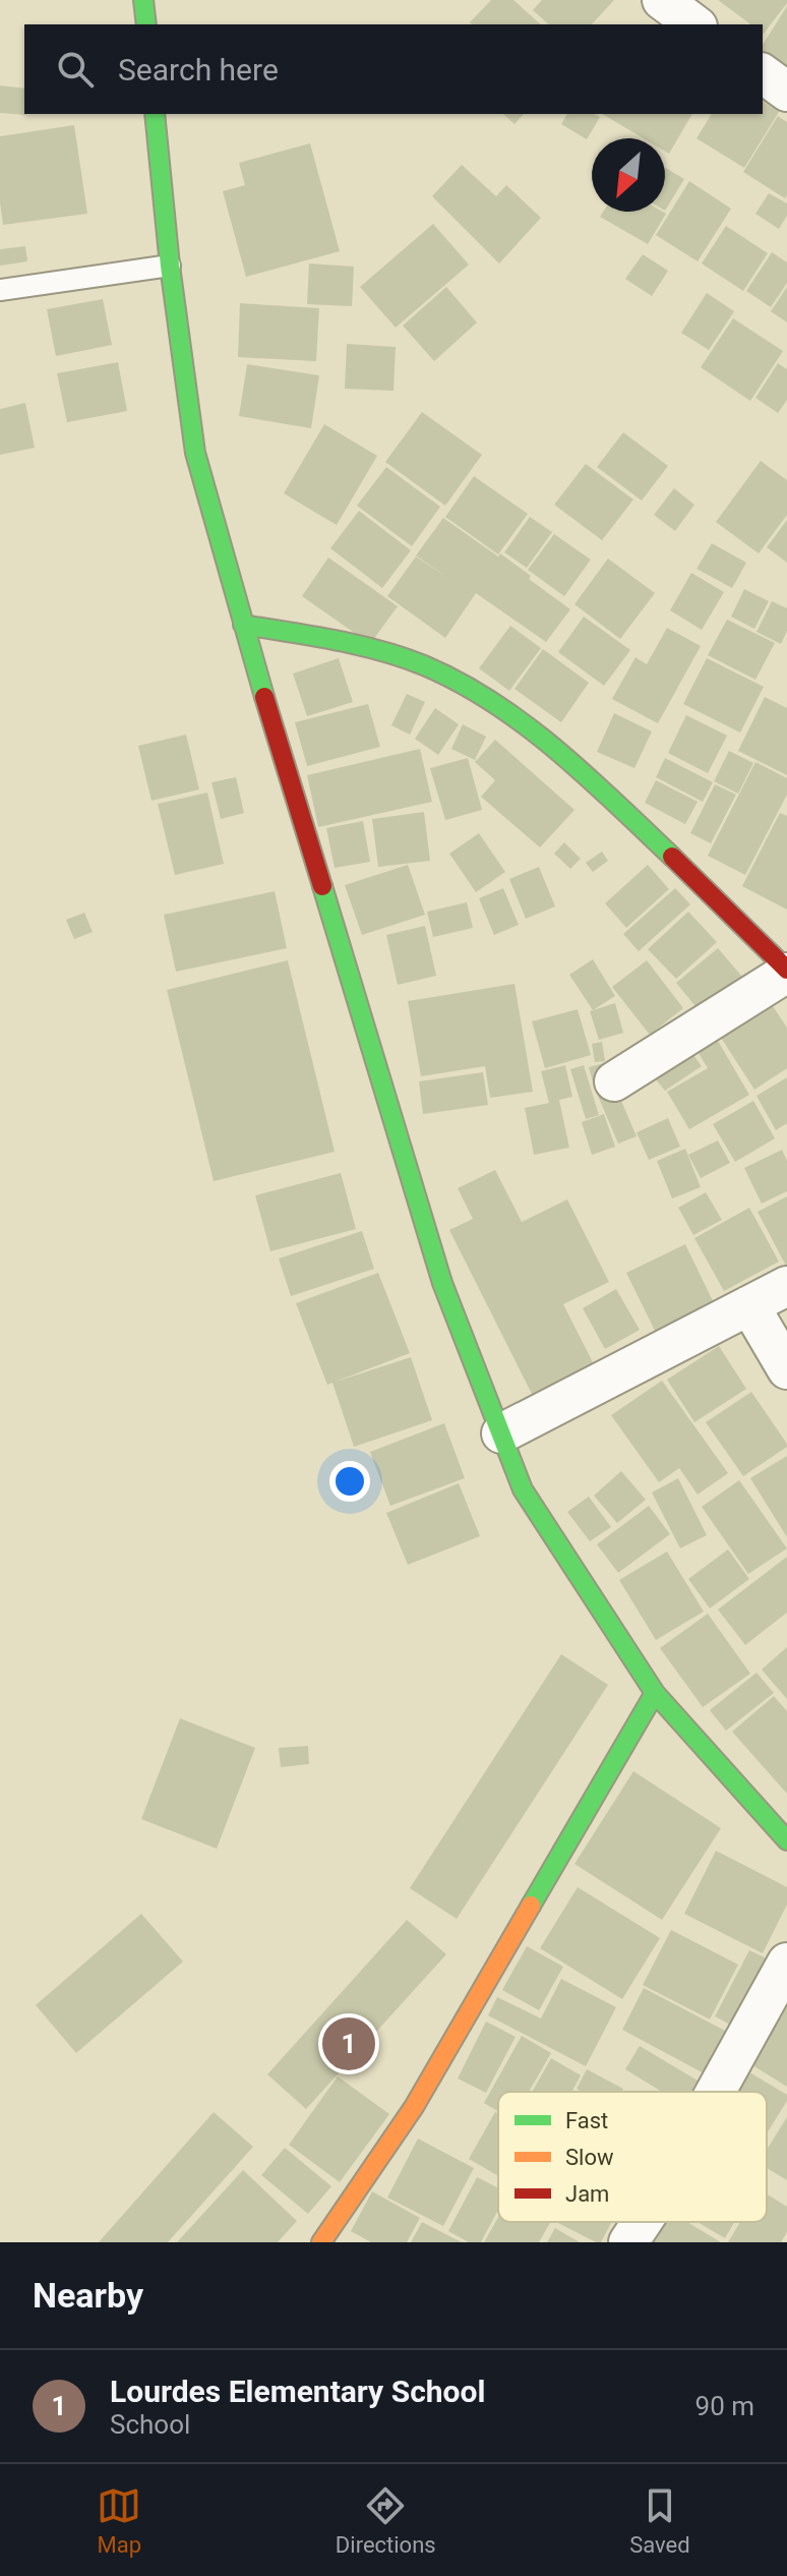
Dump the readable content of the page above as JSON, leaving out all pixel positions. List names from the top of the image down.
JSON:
{
  "legend": ["Fast", "Slow", "Jam"],
  "north": "bottom left",
  "page": {
    "search": "Search here",
    "pins": "1",
    "heading": "Nearby",
    "list": [
      {
        "mark": "1",
        "name": "Lourdes Elementary School",
        "note": "School",
        "value": "90 m"
      }
    ],
    "nav": ["Map", "Directions", "Saved"]
  }
}
